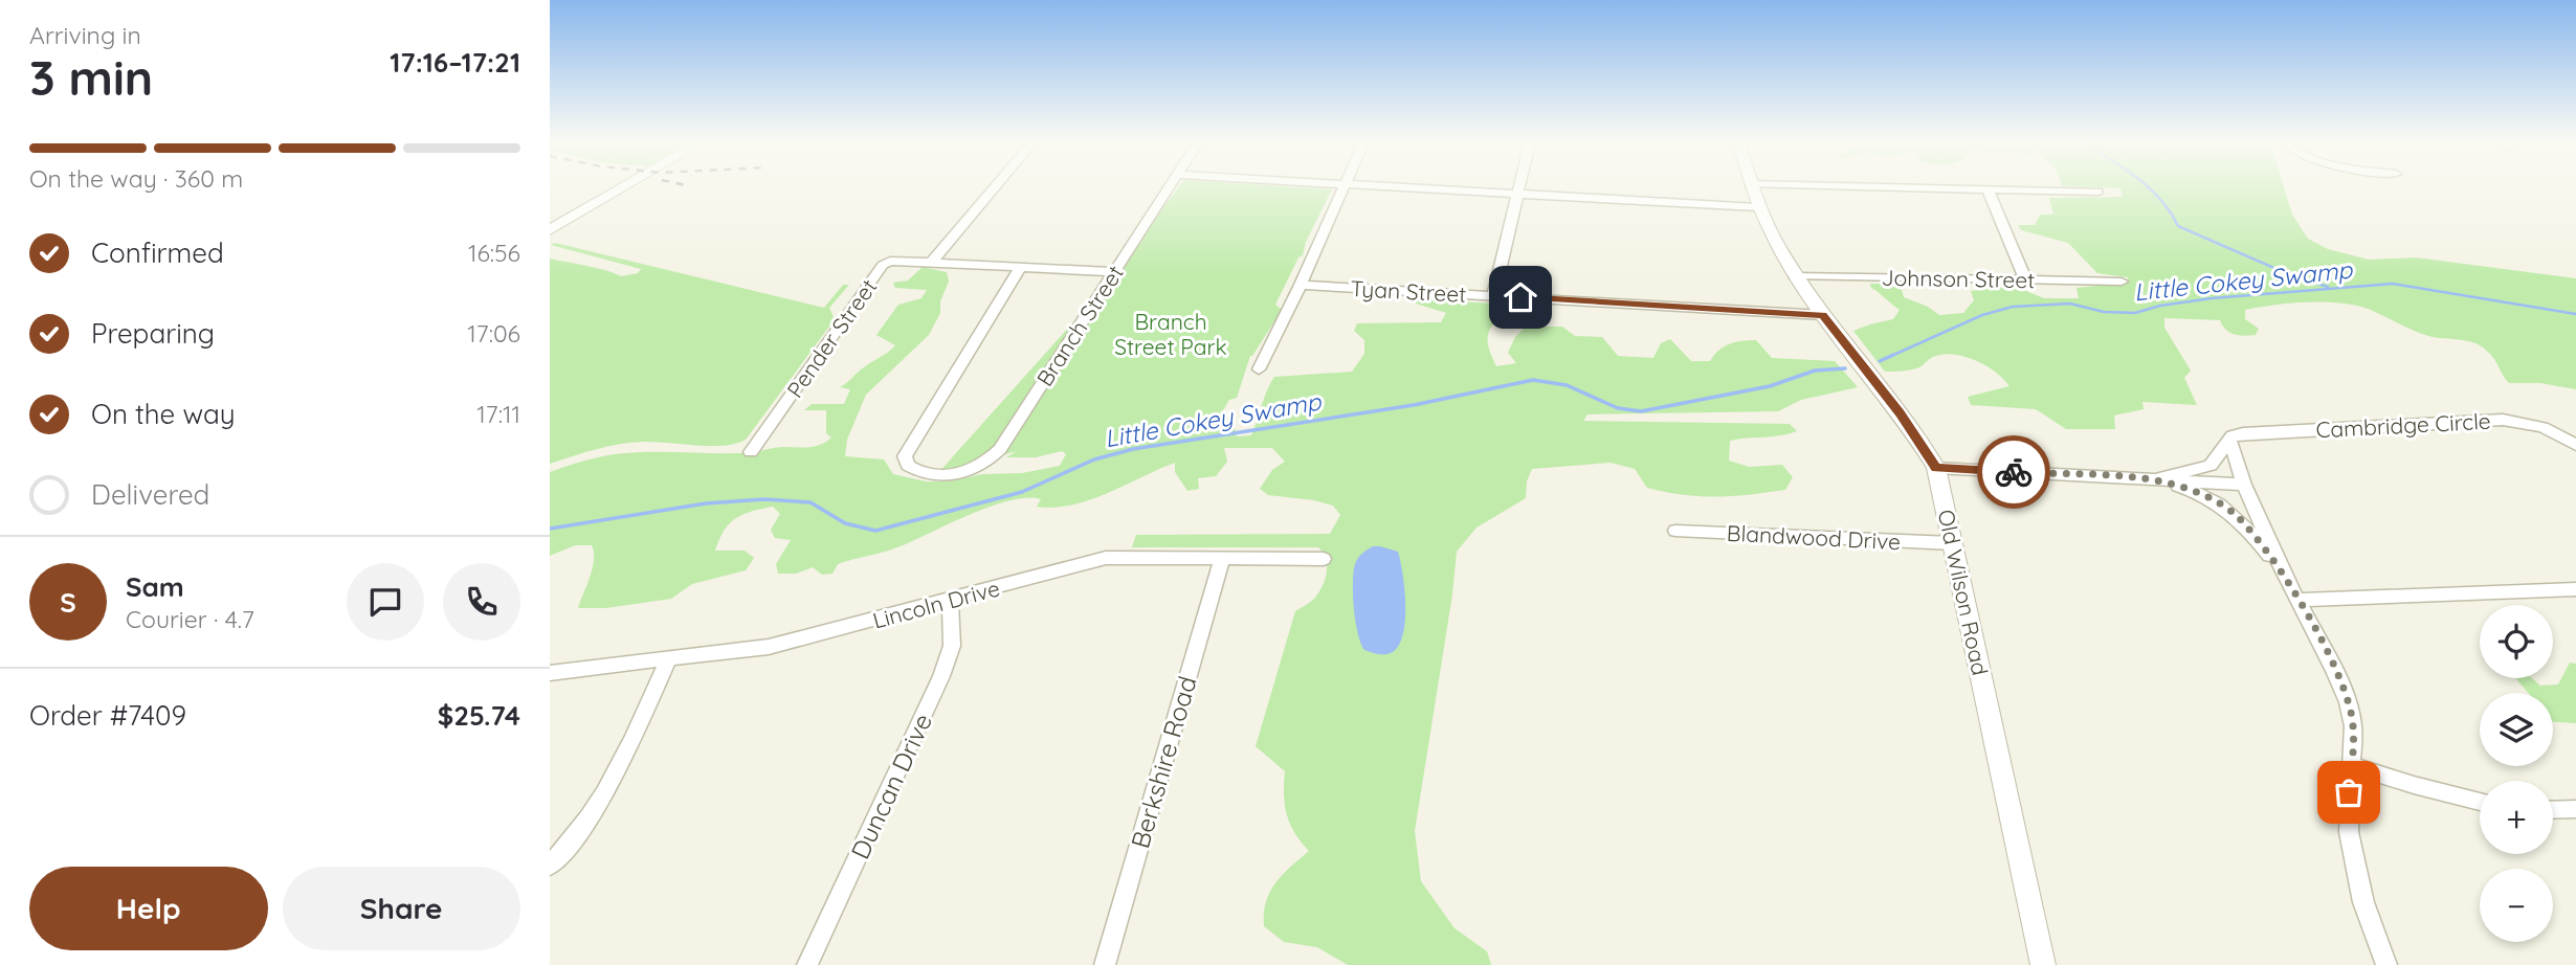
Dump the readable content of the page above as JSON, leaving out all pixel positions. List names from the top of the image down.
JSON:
{
  "streets": {
    "street": [
      "Johnson Street",
      "Tyan Street",
      "Branch Street",
      "Pender Street",
      "Cambridge Circle",
      "Blandwood Drive",
      "Old Wilson Road",
      "Lincoln Drive",
      "Berkshire Road",
      "Duncan Drive"
    ]
  },
  "crossings": [
    ["Johnson Street", "Old Wilson Road"],
    ["Tyan Street", "Old Wilson Road"],
    ["Blandwood Drive", "Old Wilson Road"],
    ["Lincoln Drive", "Berkshire Road"],
    ["Lincoln Drive", "Duncan Drive"]
  ],
  "water": ["Little Cokey Swamp"],
  "parks": ["Branch Street Park"],
  "page": {
    "heading": ["3 min", "Arriving in", "17:16–17:21"],
    "panel": [
      "Sam",
      "Courier · 4.7",
      "Order #7409",
      "$25.74"
    ],
    "bar": "On the way · 360 m",
    "list": [
      ["Confirmed", "16:56"],
      ["Preparing", "17:06"],
      ["On the way", "17:11"],
      "Delivered"
    ],
    "round": "S",
    "map_buttons": ["+", "−"],
    "buttons": ["Help", "Share"]
  }
}
